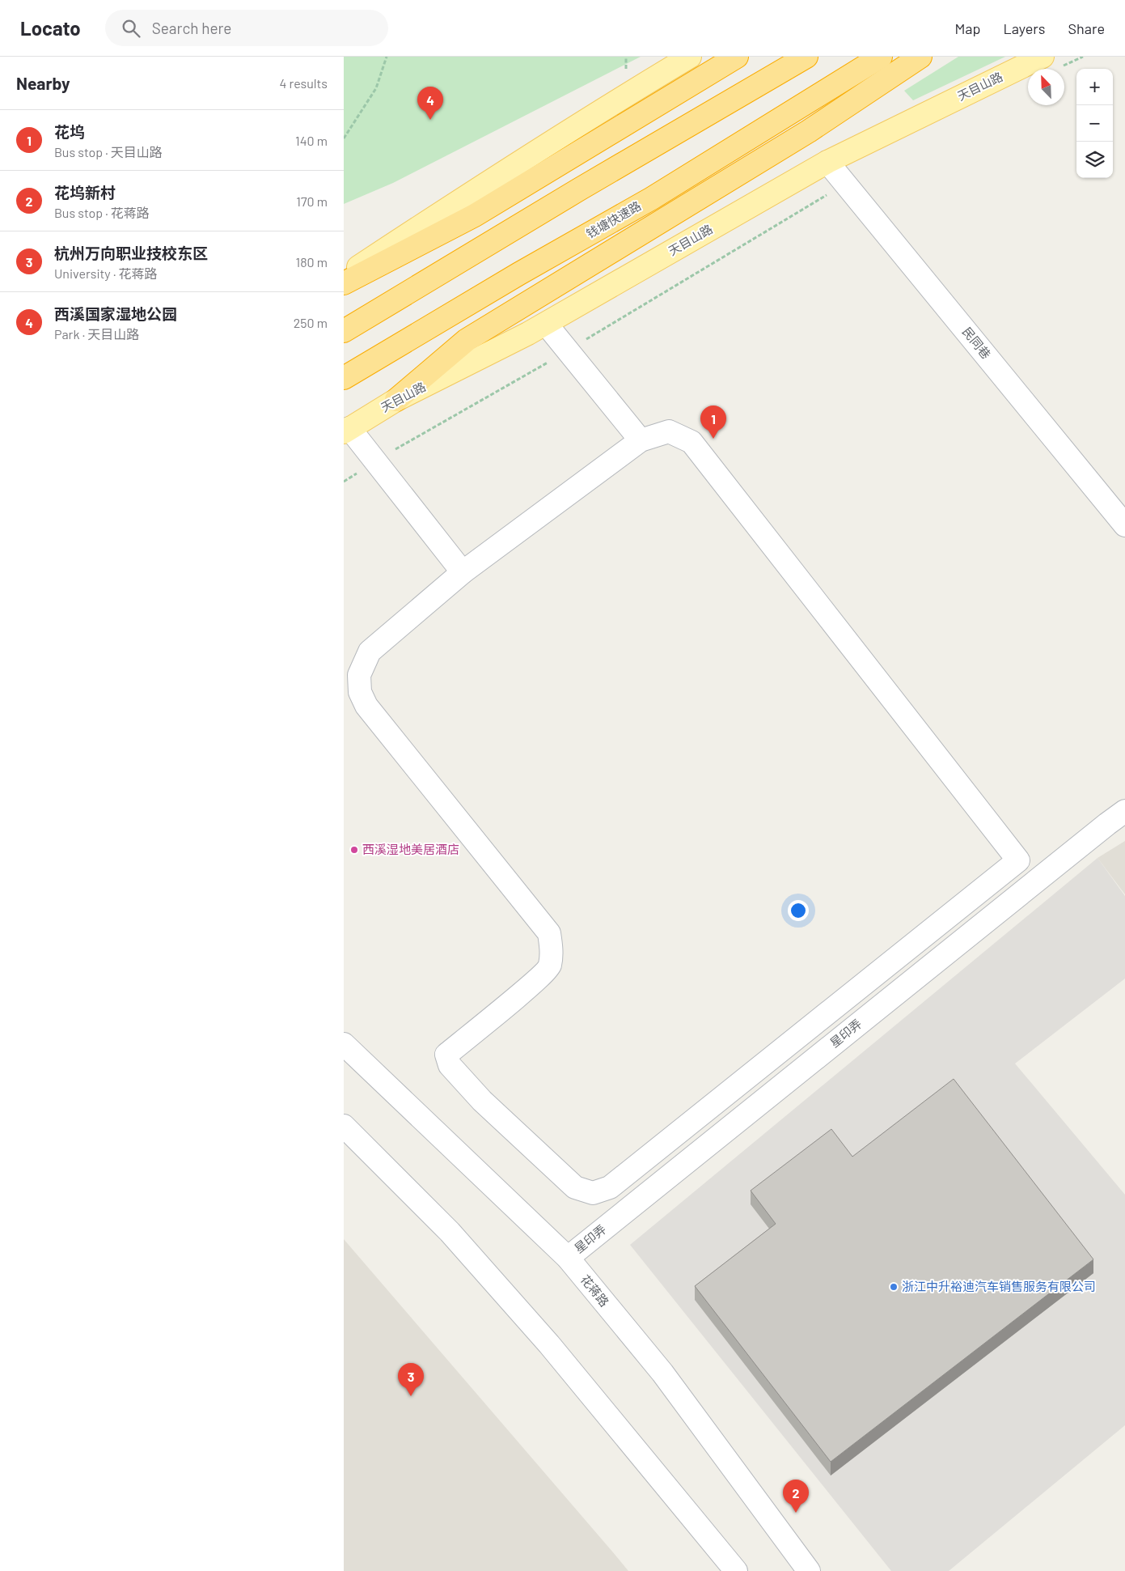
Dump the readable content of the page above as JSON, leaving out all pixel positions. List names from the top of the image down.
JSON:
{
  "streets": {
    "highway": ["钱塘快速路"],
    "main road": ["天目山路"],
    "street": ["民同巷", "星印弄", "花蒋路"]
  },
  "crossings": [
    ["天目山路", "民同巷"],
    ["星印弄", "花蒋路"]
  ],
  "places": ["西溪湿地美居酒店", "浙江中升裕迪汽车销售服务有限公司"],
  "north": "top left",
  "page": {
    "header": "Locato",
    "search": "Search here",
    "nav": ["Map", "Layers", "Share"],
    "heading": ["Nearby", "4 results"],
    "map_buttons": ["+", "−"],
    "pins": [
      "4",
      "1",
      "3",
      "2"
    ],
    "list": [
      {
        "mark": "1",
        "name": "花坞",
        "note": "Bus stop · 天目山路",
        "value": "140 m"
      },
      {
        "mark": "2",
        "name": "花坞新村",
        "note": "Bus stop · 花蒋路",
        "value": "170 m"
      },
      {
        "mark": "3",
        "name": "杭州万向职业技校东区",
        "note": "University · 花蒋路",
        "value": "180 m"
      },
      {
        "mark": "4",
        "name": "西溪国家湿地公园",
        "note": "Park · 天目山路",
        "value": "250 m"
      }
    ]
  }
}
